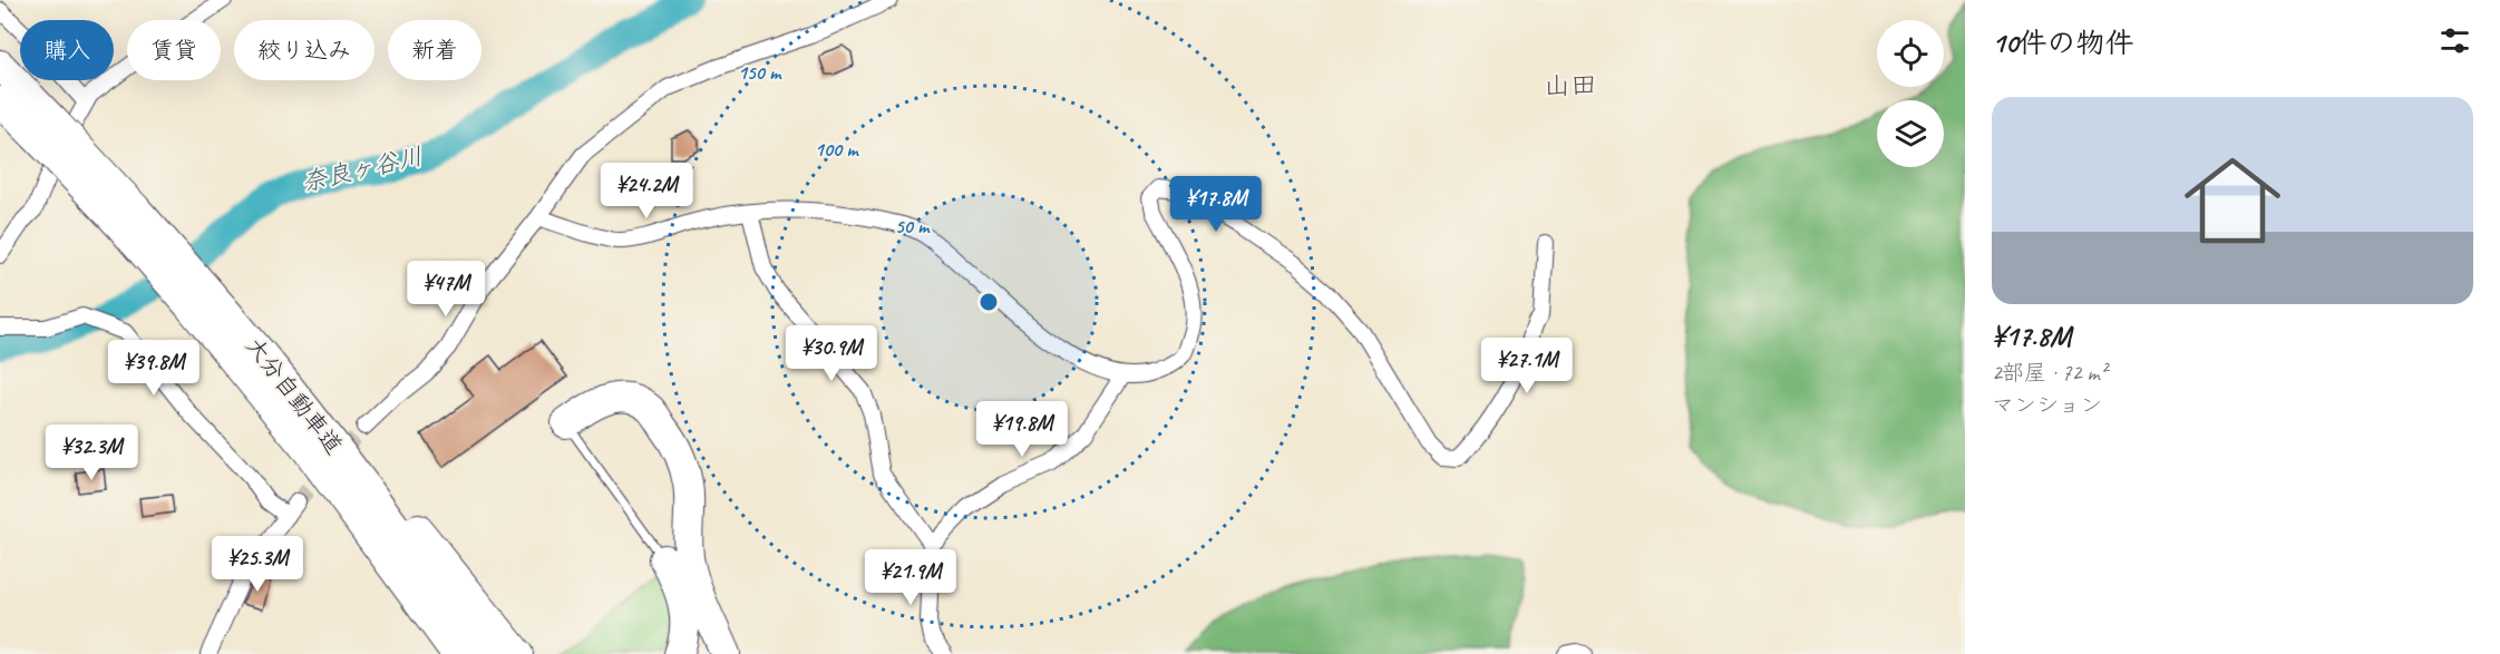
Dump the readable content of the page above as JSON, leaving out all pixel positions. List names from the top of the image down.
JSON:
{
  "streets": {
    "highway": ["大分自動車道"]
  },
  "districts": ["山田"],
  "water": ["奈良ヶ谷川"],
  "page": {
    "heading": "10件の物件",
    "chip": [
      "購入",
      "賃貸",
      "絞り込み",
      "新着"
    ],
    "list": [
      {
        "name": "¥17.8M",
        "note": "2部屋 · 72 m² · マンション"
      }
    ],
    "price": [
      "¥24.2M",
      "¥17.8M",
      "¥47M",
      "¥30.9M",
      "¥27.1M",
      "¥39.8M",
      "¥19.8M",
      "¥32.3M",
      "¥25.3M",
      "¥21.9M"
    ]
  },
  "rings": ["150 m", "100 m", "50 m"]
}
